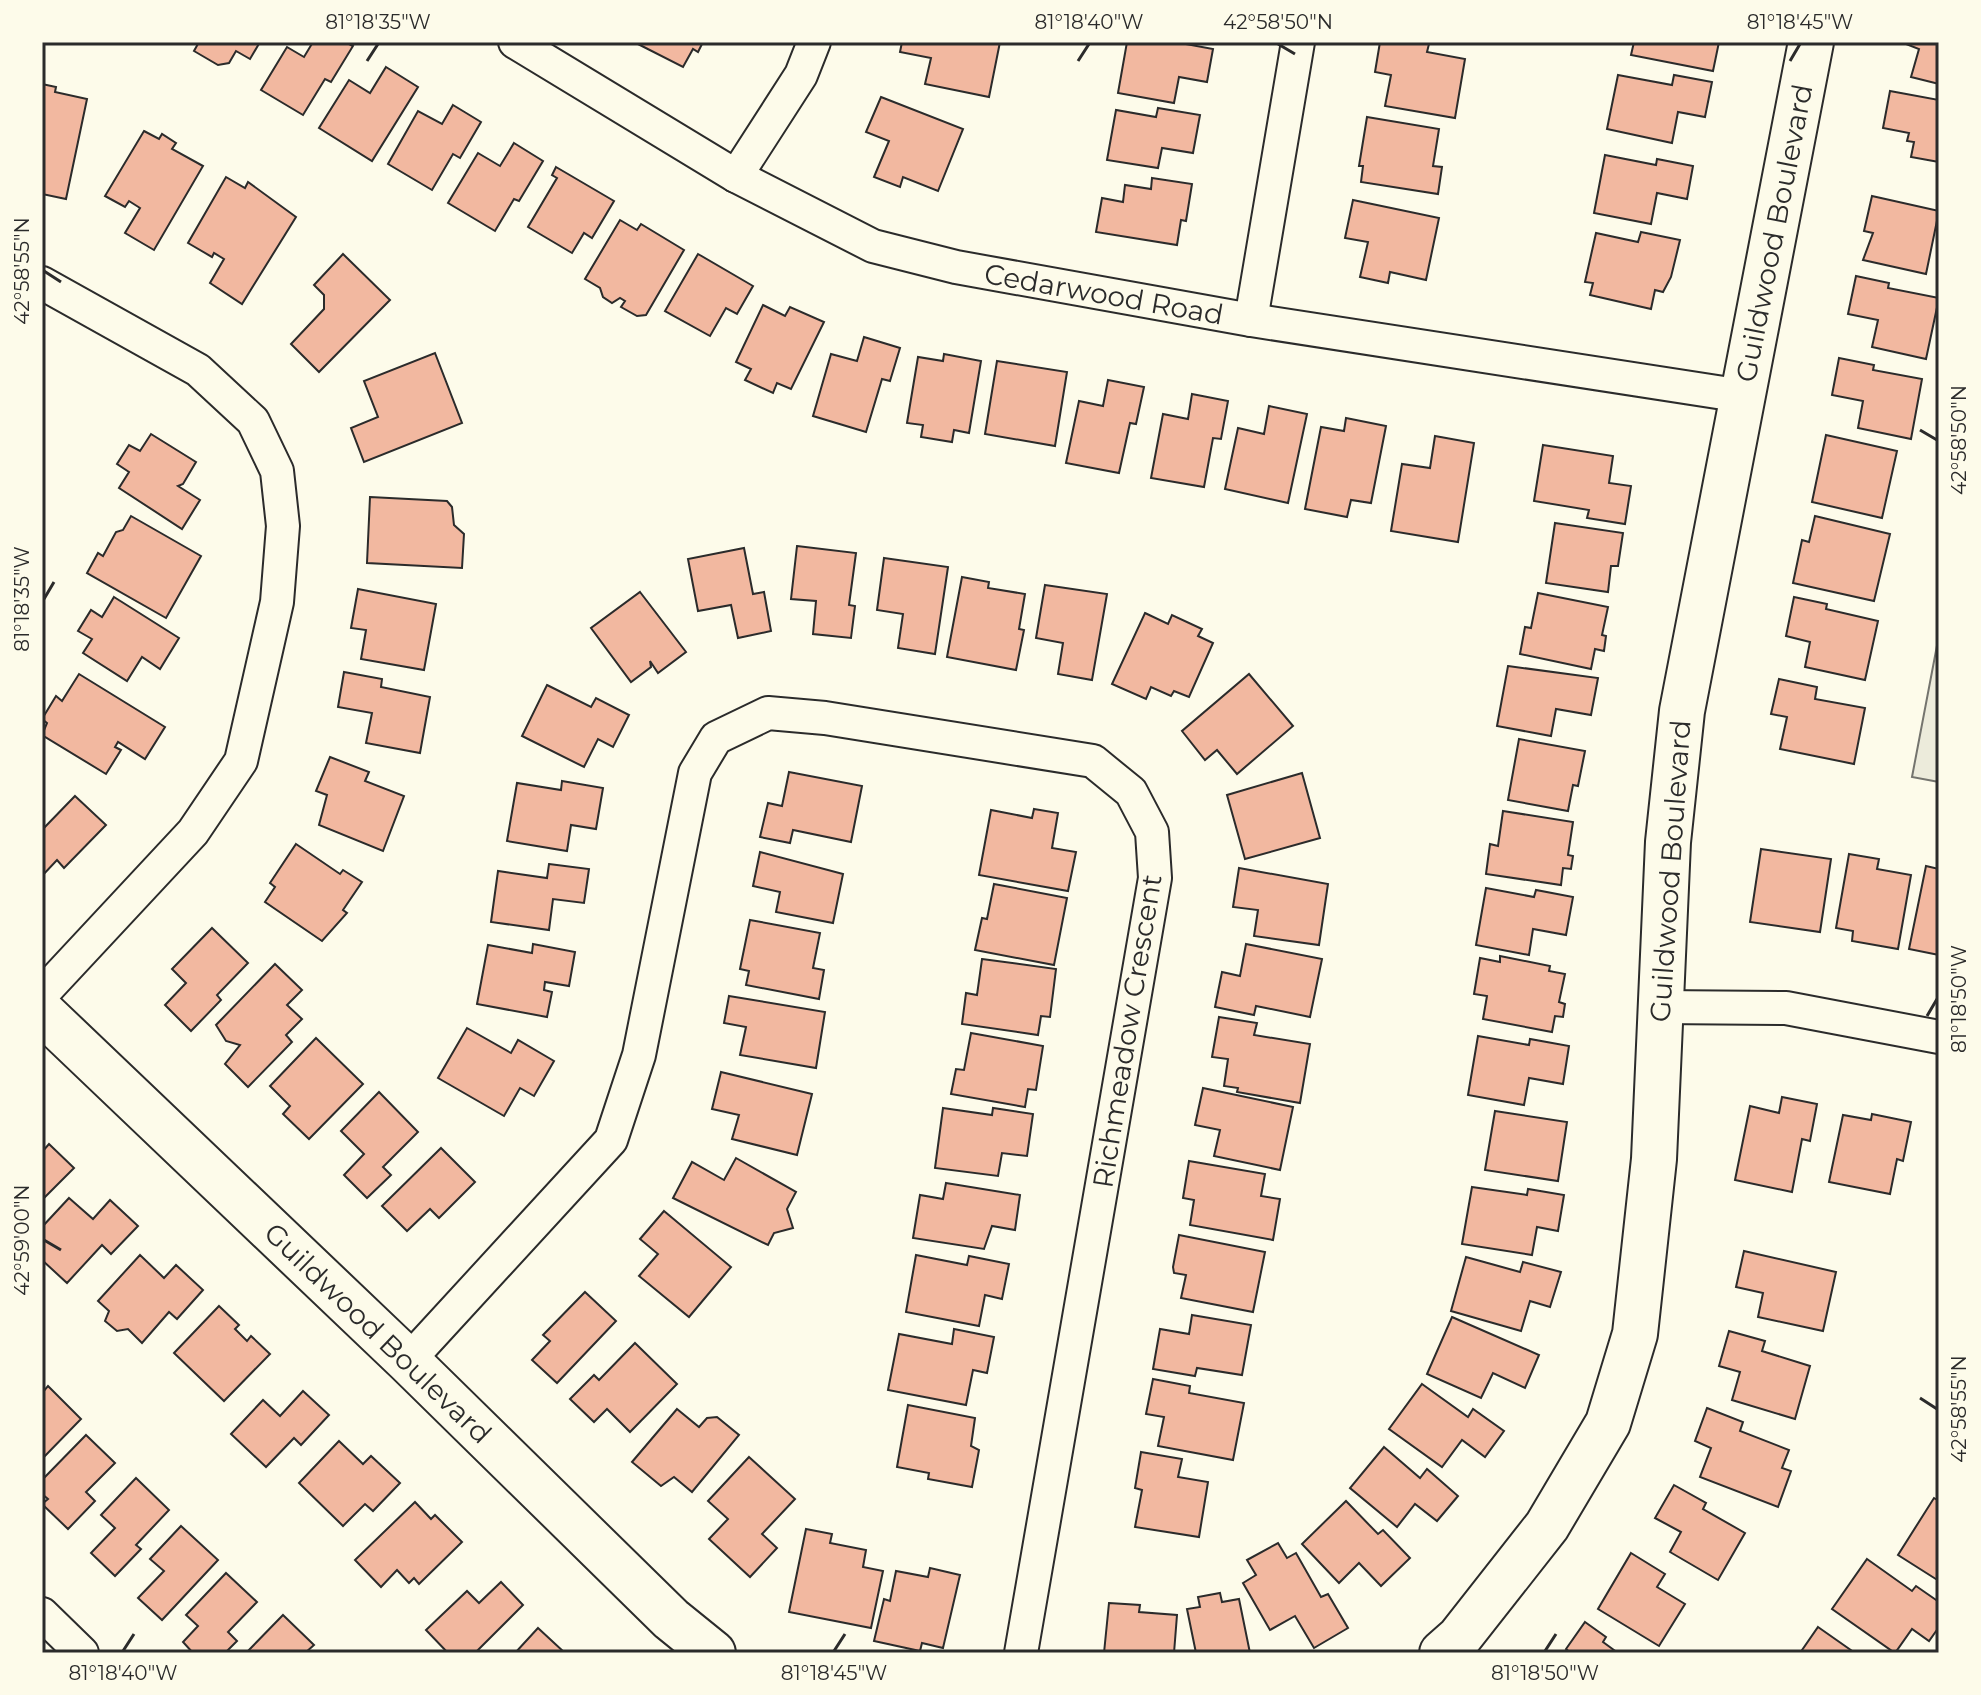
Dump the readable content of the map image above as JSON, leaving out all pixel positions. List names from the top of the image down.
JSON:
{
  "streets": {
    "street": ["Guildwood Boulevard", "Cedarwood Road", "Richmeadow Crescent"]
  },
  "crossings": [
    ["Guildwood Boulevard", "Cedarwood Road"],
    ["Guildwood Boulevard", "Richmeadow Crescent"]
  ],
  "coordinates": [
    "81°18'35\"W",
    "81°18'40\"W",
    "42°58'50\"N",
    "81°18'45\"W",
    "42°58'55\"N",
    "81°18'50\"W",
    "42°59'00\"N"
  ]
}
